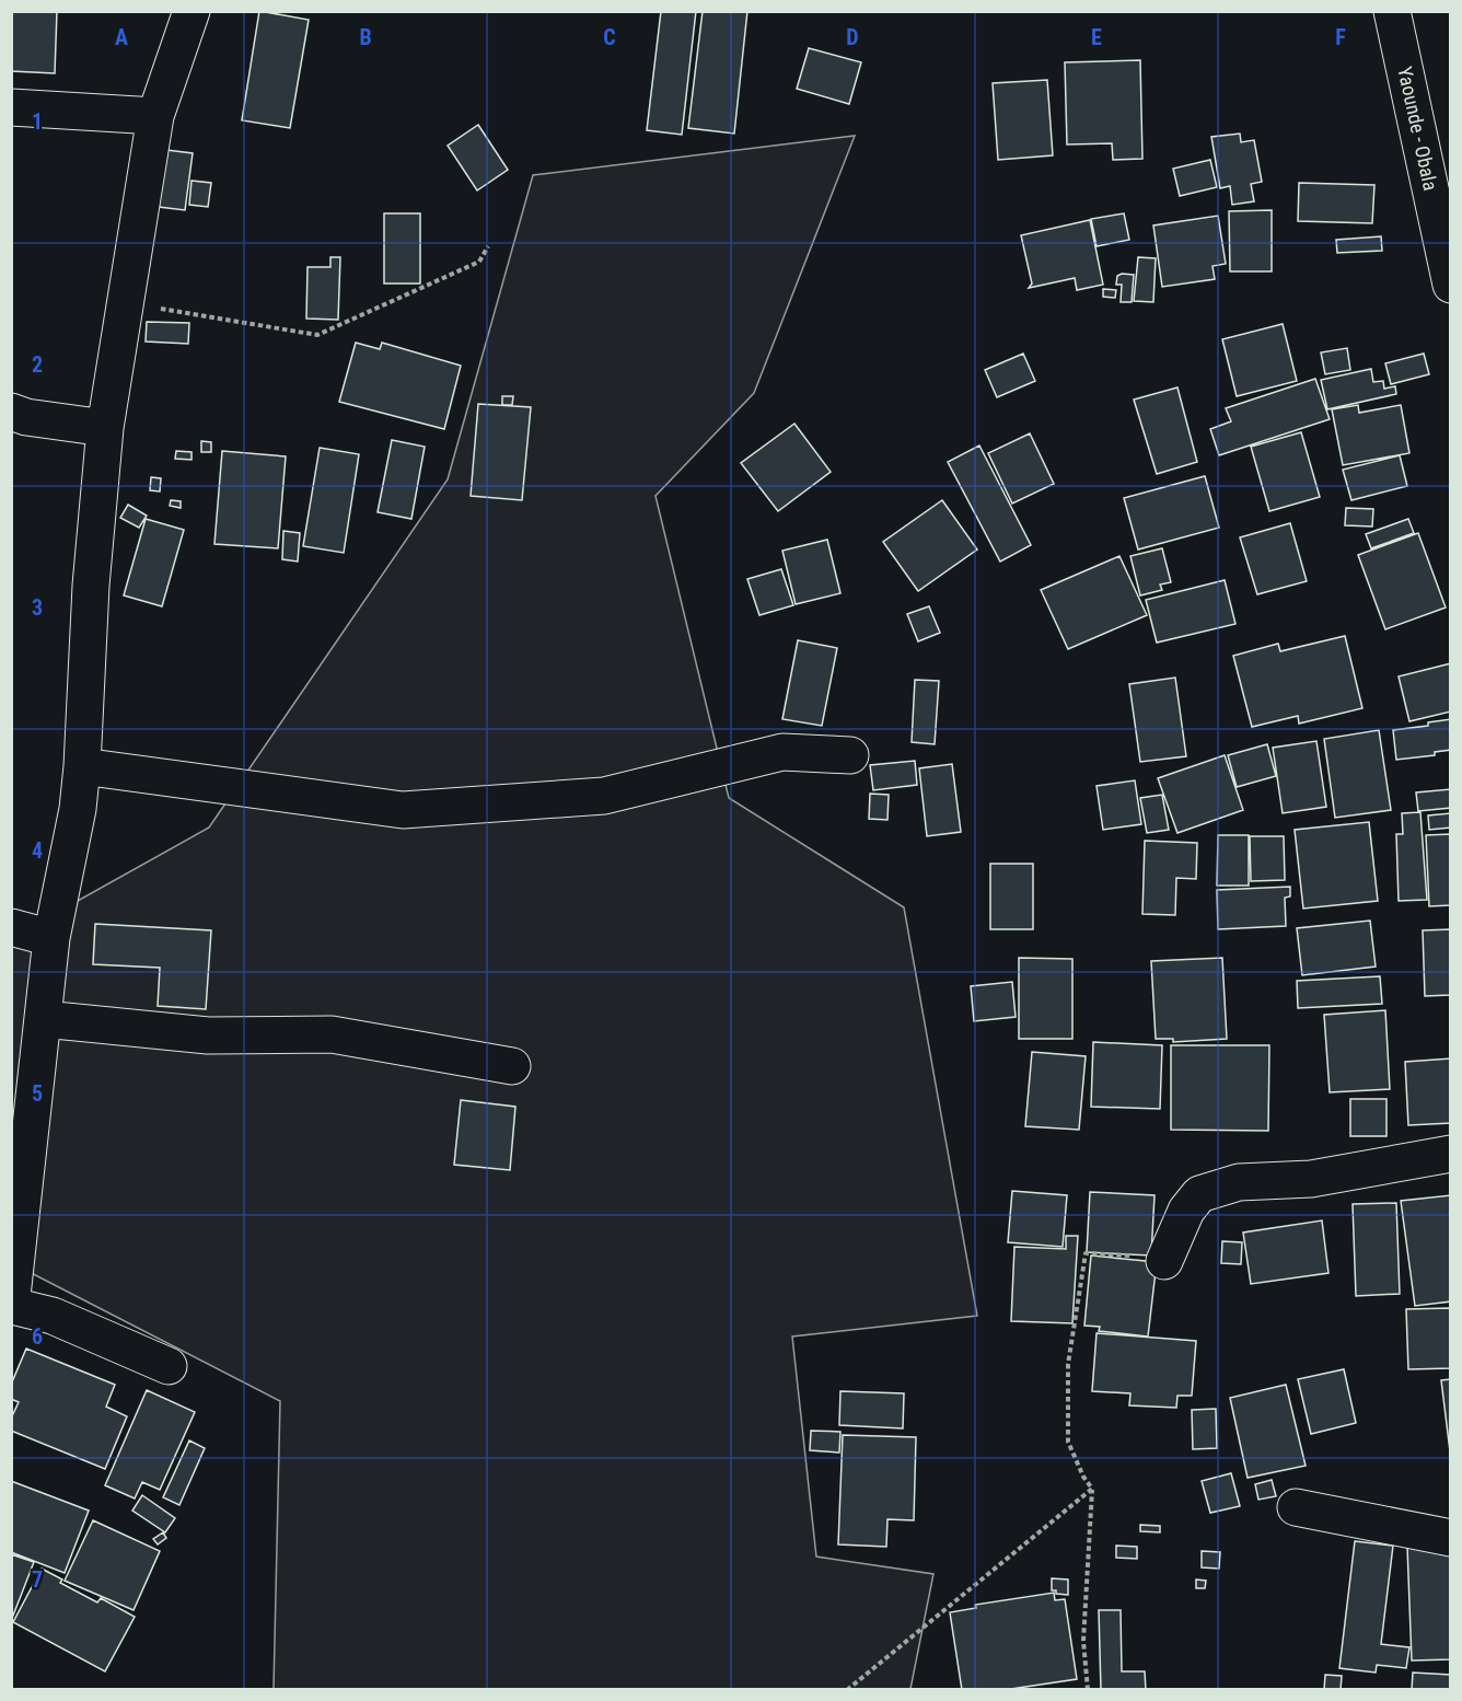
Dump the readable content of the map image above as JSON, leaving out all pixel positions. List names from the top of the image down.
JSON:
{
  "streets": {
    "main road": ["Yaounde - Obala"]
  },
  "grid": {
    "columns": [
      "A",
      "B",
      "C",
      "D",
      "E",
      "F"
    ],
    "rows": [
      "1",
      "2",
      "3",
      "4",
      "5",
      "6",
      "7"
    ]
  }
}
